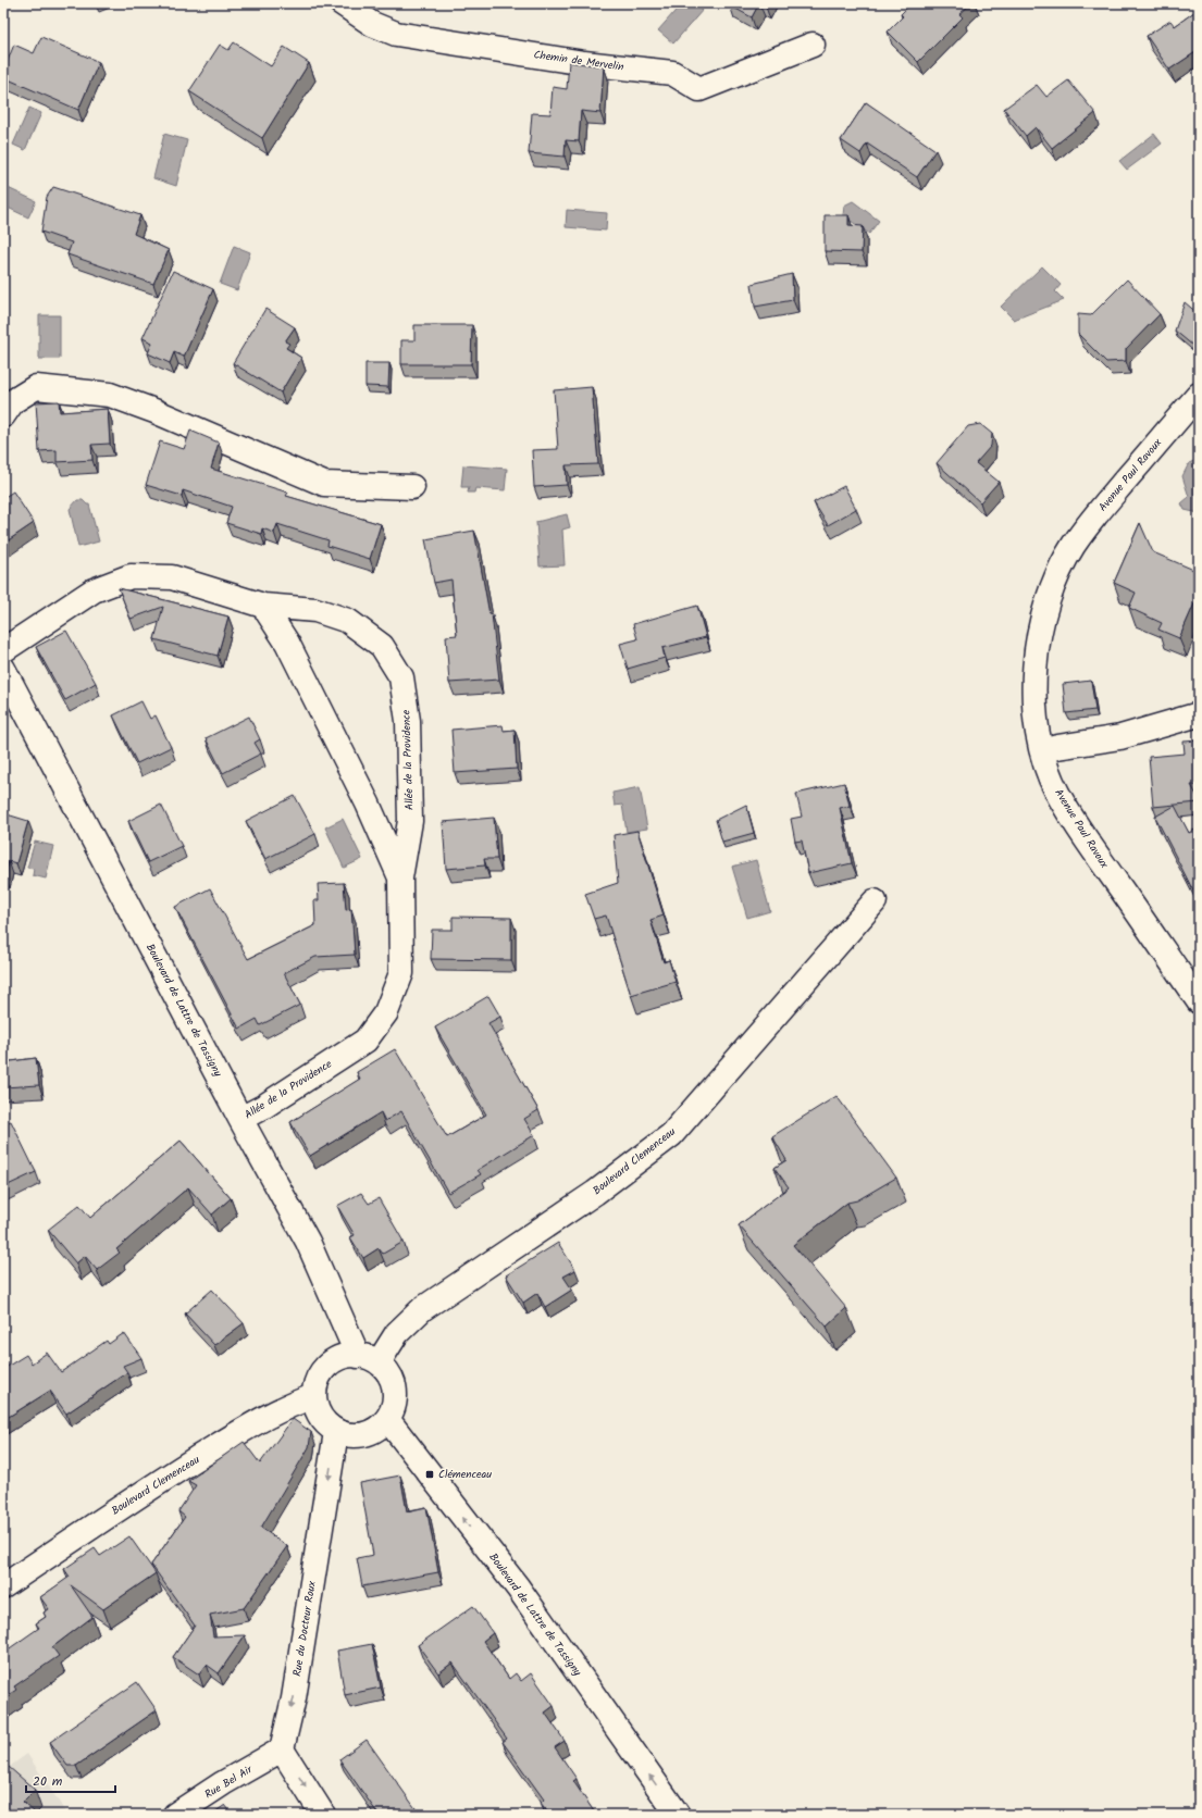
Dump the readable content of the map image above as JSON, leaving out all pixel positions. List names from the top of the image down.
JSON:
{
  "streets": {
    "street": [
      "Chemin de Mervelin",
      "Avenue Paul Ravoux",
      "Allée de la Providence",
      "Boulevard de Lattre de Tassigny",
      "Boulevard Clemenceau",
      "Rue du Docteur Roux",
      "Rue Bel Air"
    ]
  },
  "crossings": [
    ["Allée de la Providence", "Boulevard de Lattre de Tassigny"],
    ["Boulevard de Lattre de Tassigny", "Boulevard Clemenceau"],
    ["Boulevard de Lattre de Tassigny", "Rue du Docteur Roux"],
    ["Boulevard Clemenceau", "Rue du Docteur Roux"],
    ["Rue du Docteur Roux", "Rue Bel Air"]
  ],
  "one_way": ["Boulevard de Lattre de Tassigny", "Rue du Docteur Roux"],
  "places": {
    "transit": ["Clémenceau"]
  },
  "scale_bar": "20 m"
}
